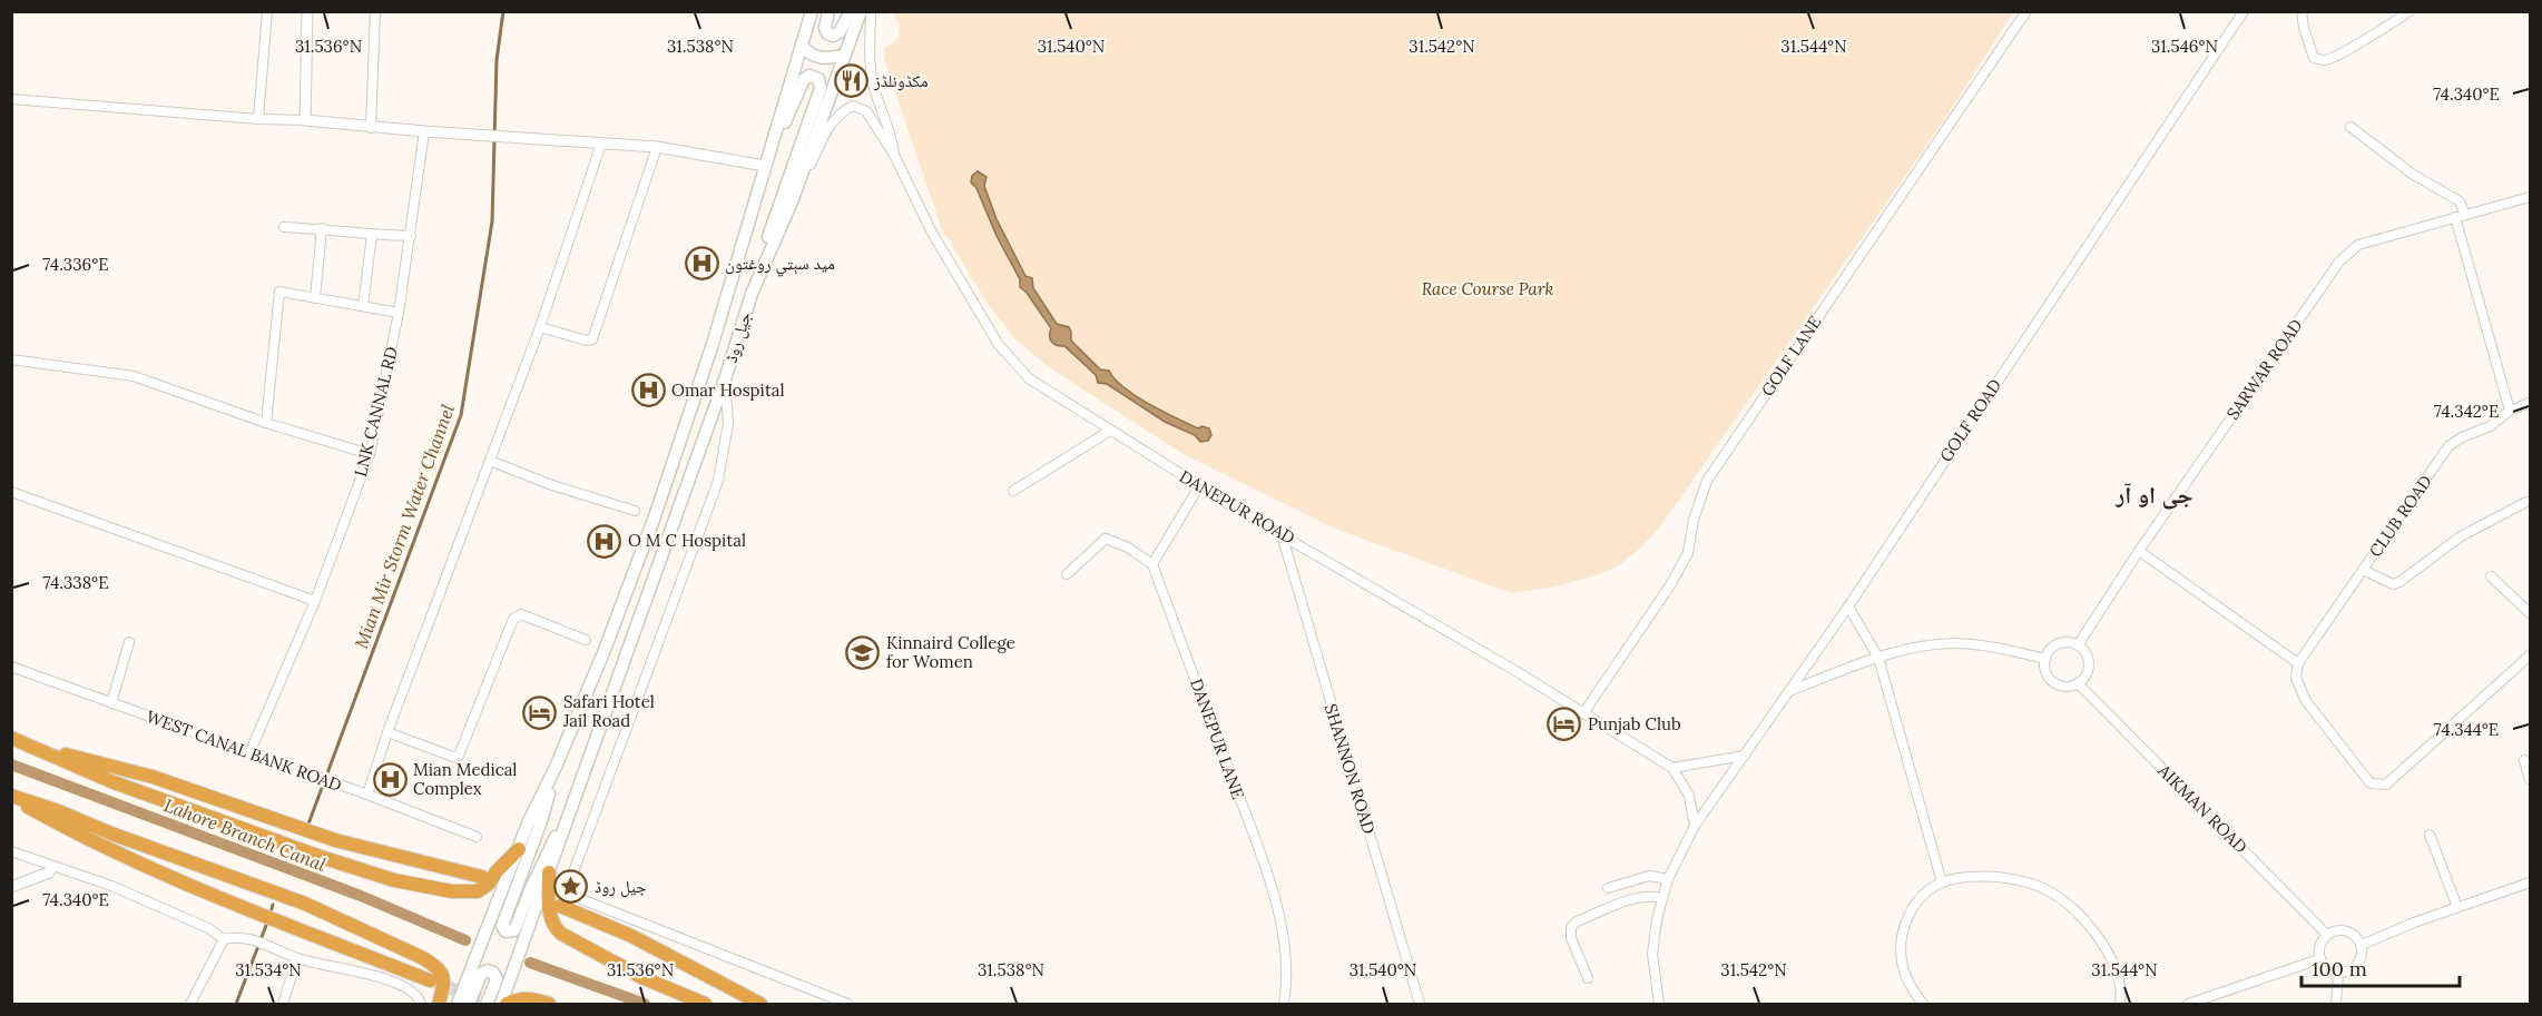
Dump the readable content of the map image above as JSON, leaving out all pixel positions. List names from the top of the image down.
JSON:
{
  "streets": {
    "main road": ["جیل روڈ"],
    "street": [
      "GOLF LANE",
      "SARWAR ROAD",
      "LNK CANNAL RD",
      "GOLF ROAD",
      "DANEPUR ROAD",
      "CLUB ROAD",
      "DANEPUR LANE",
      "WEST CANAL BANK ROAD",
      "SHANNON ROAD",
      "AIKMAN ROAD"
    ]
  },
  "crossings": [
    ["جیل روڈ", "DANEPUR ROAD"],
    ["GOLF LANE", "DANEPUR ROAD"],
    ["SARWAR ROAD", "AIKMAN ROAD"],
    ["LNK CANNAL RD", "WEST CANAL BANK ROAD"],
    ["DANEPUR ROAD", "SHANNON ROAD"]
  ],
  "districts": ["جی او آر"],
  "water": ["Mian Mir Storm Water Channel", "Lahore Branch Canal"],
  "parks": ["Race Course Park"],
  "places": {
    "restaurant": ["مکڈونلڈز"],
    "hospital": [
      "مید سېټي روغتون",
      "Omar Hospital",
      "O M C Hospital",
      "Mian Medical Complex"
    ],
    "school or university": ["Kinnaird College for Women"],
    "hotel": ["Safari Hotel Jail Road", "Punjab Club"],
    "place": ["جیل روڈ"]
  },
  "scale_bar": "100 m",
  "coordinates": [
    "31.536°N",
    "31.538°N",
    "31.540°N",
    "31.542°N",
    "31.544°N",
    "31.546°N",
    "74.340°E",
    "74.336°E",
    "74.342°E",
    "74.338°E",
    "74.344°E",
    "31.534°N"
  ]
}
